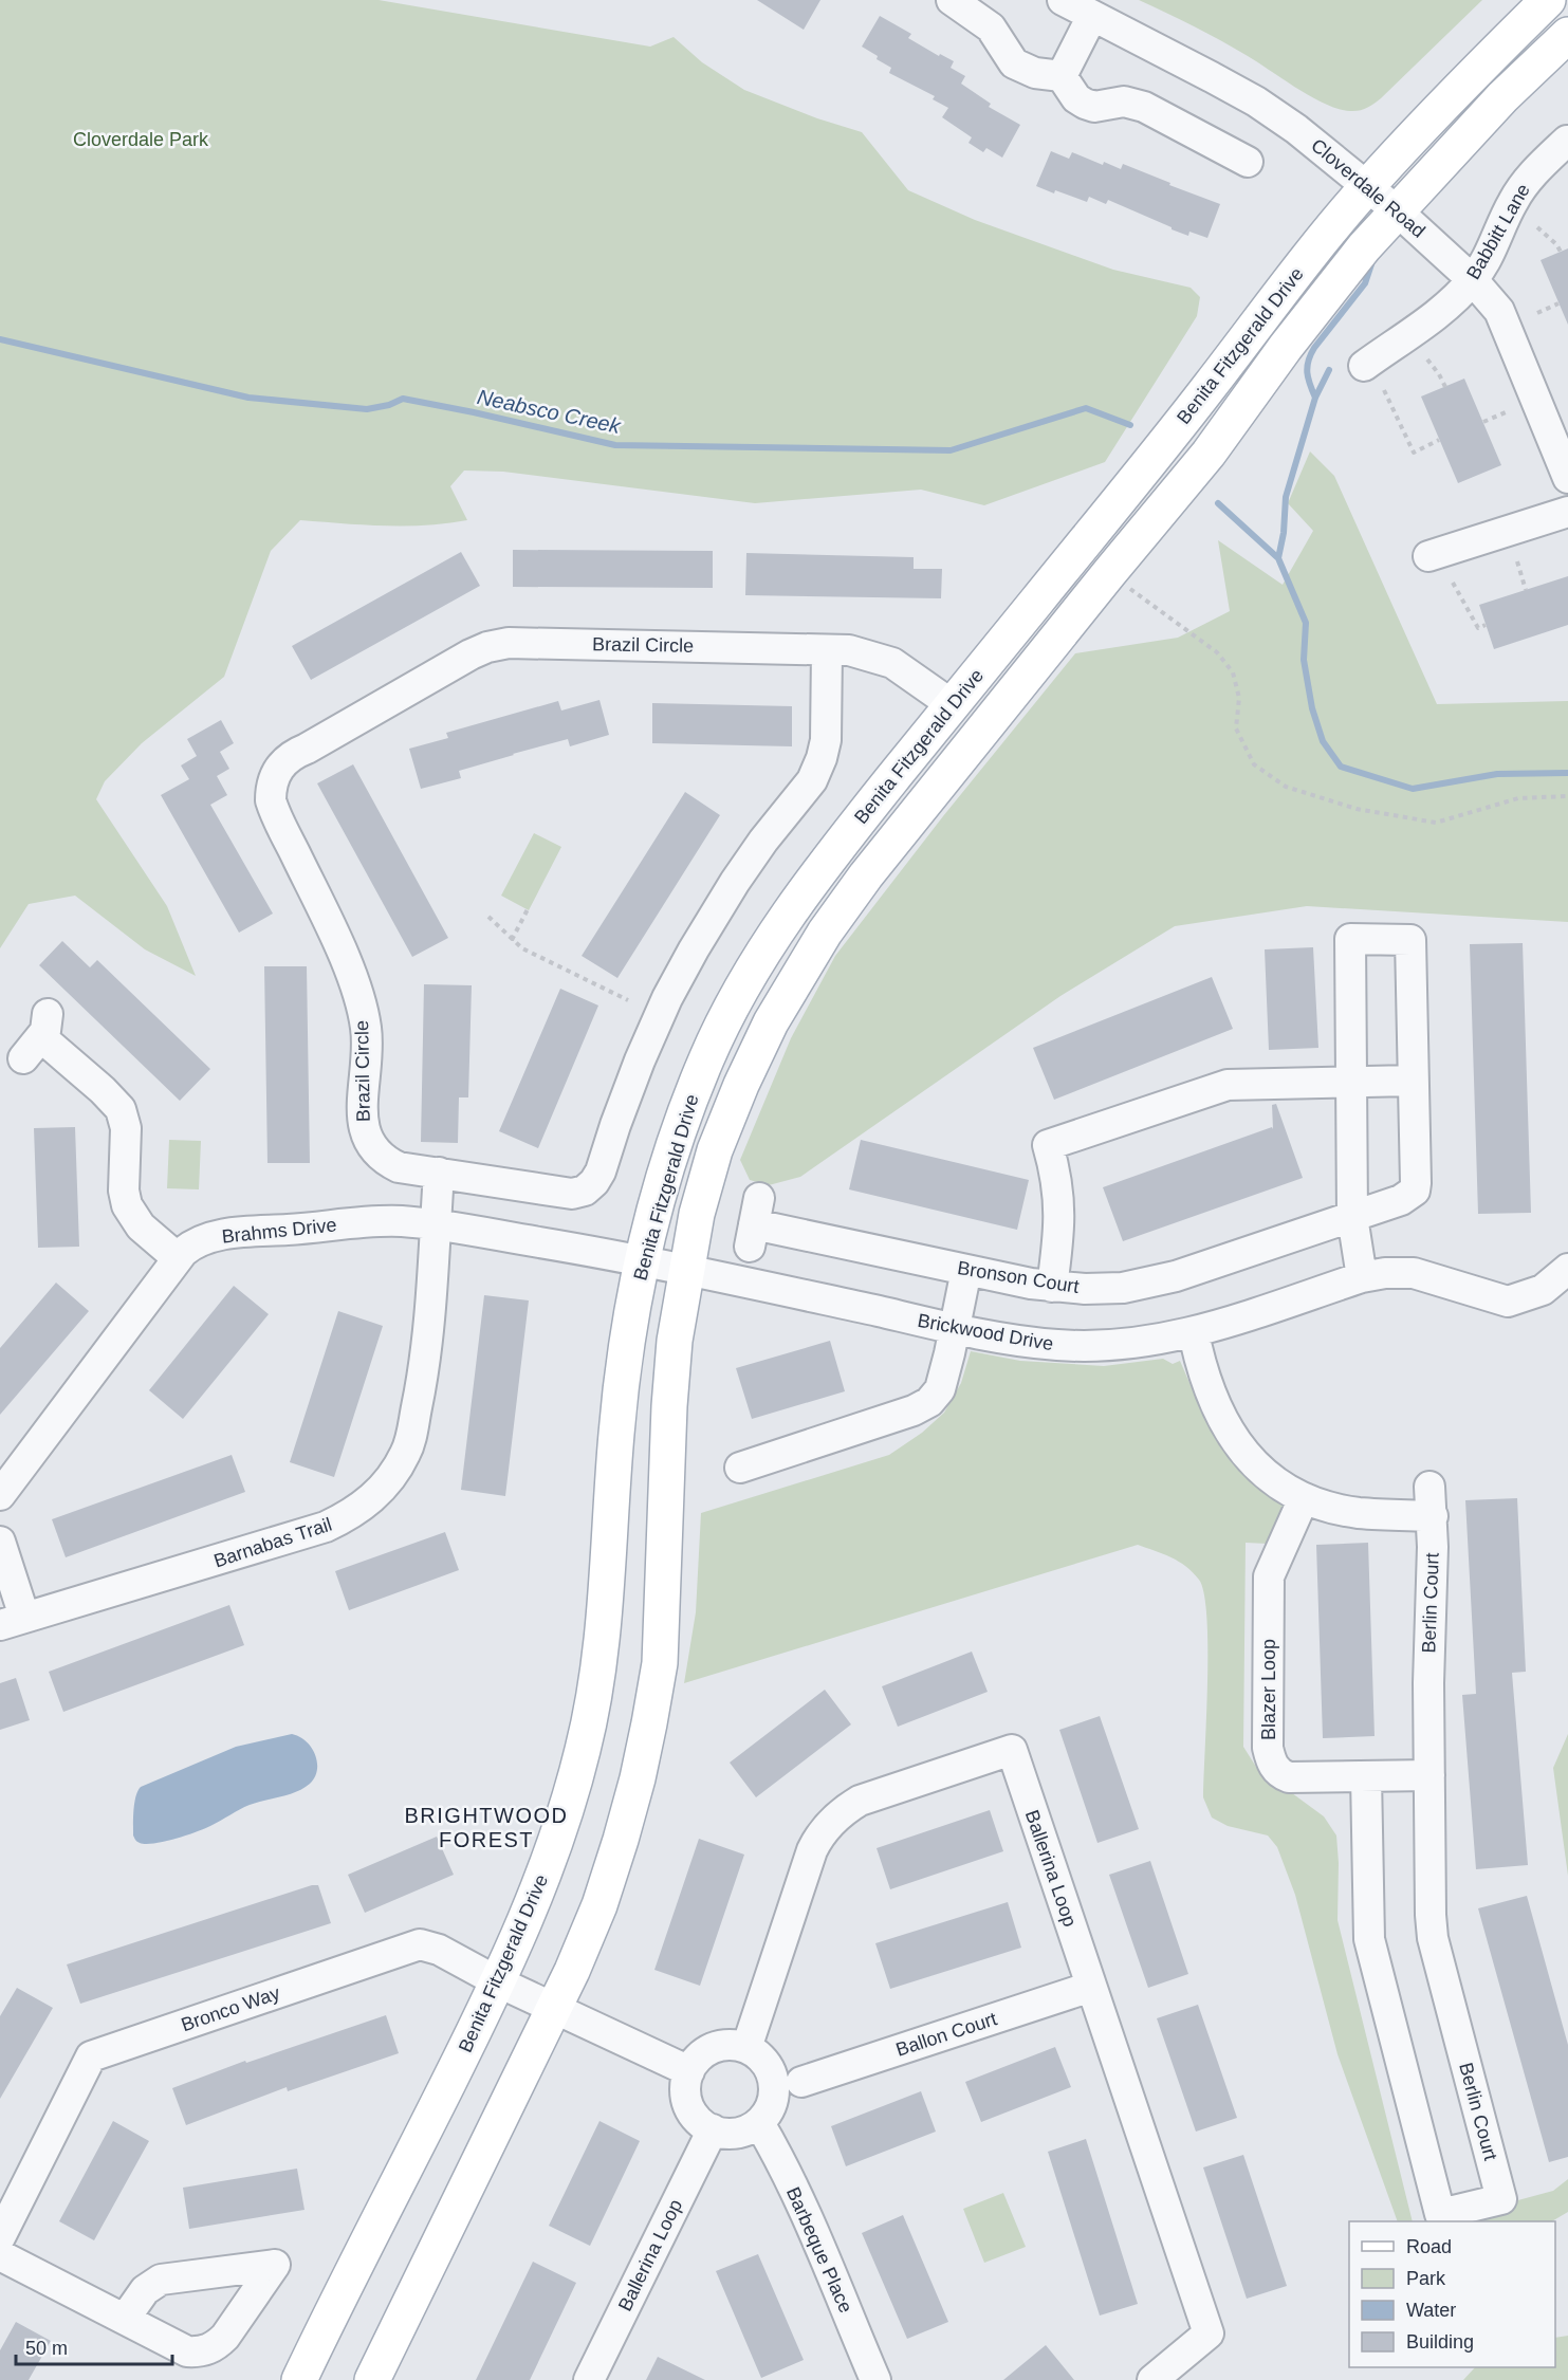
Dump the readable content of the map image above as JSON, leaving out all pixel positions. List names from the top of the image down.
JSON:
{
  "streets": {
    "main road": ["Benita Fitzgerald Drive"],
    "street": [
      "Cloverdale Road",
      "Babbitt Lane",
      "Brazil Circle",
      "Brahms Drive",
      "Bronson Court",
      "Brickwood Drive",
      "Barnabas Trail",
      "Berlin Court",
      "Blazer Loop",
      "Ballerina Loop",
      "Bronco Way",
      "Ballon Court",
      "Barbeque Place"
    ]
  },
  "crossings": [
    ["Cloverdale Road", "Babbitt Lane"],
    ["Cloverdale Road", "Benita Fitzgerald Drive"],
    ["Benita Fitzgerald Drive", "Brazil Circle"],
    ["Benita Fitzgerald Drive", "Brahms Drive"],
    ["Benita Fitzgerald Drive", "Brickwood Drive"],
    ["Benita Fitzgerald Drive", "Bronco Way"],
    ["Brazil Circle", "Barnabas Trail"],
    ["Brahms Drive", "Brickwood Drive"],
    ["Brahms Drive", "Barnabas Trail"],
    ["Brickwood Drive", "Berlin Court"],
    ["Berlin Court", "Blazer Loop"],
    ["Ballerina Loop", "Ballon Court"],
    ["Ballerina Loop", "Barbeque Place"]
  ],
  "districts": ["BRIGHTWOOD FOREST"],
  "water": ["Neabsco Creek"],
  "parks": ["Cloverdale Park"],
  "legend": [
    "Road",
    "Park",
    "Water",
    "Building"
  ],
  "scale_bar": "50 m"
}
